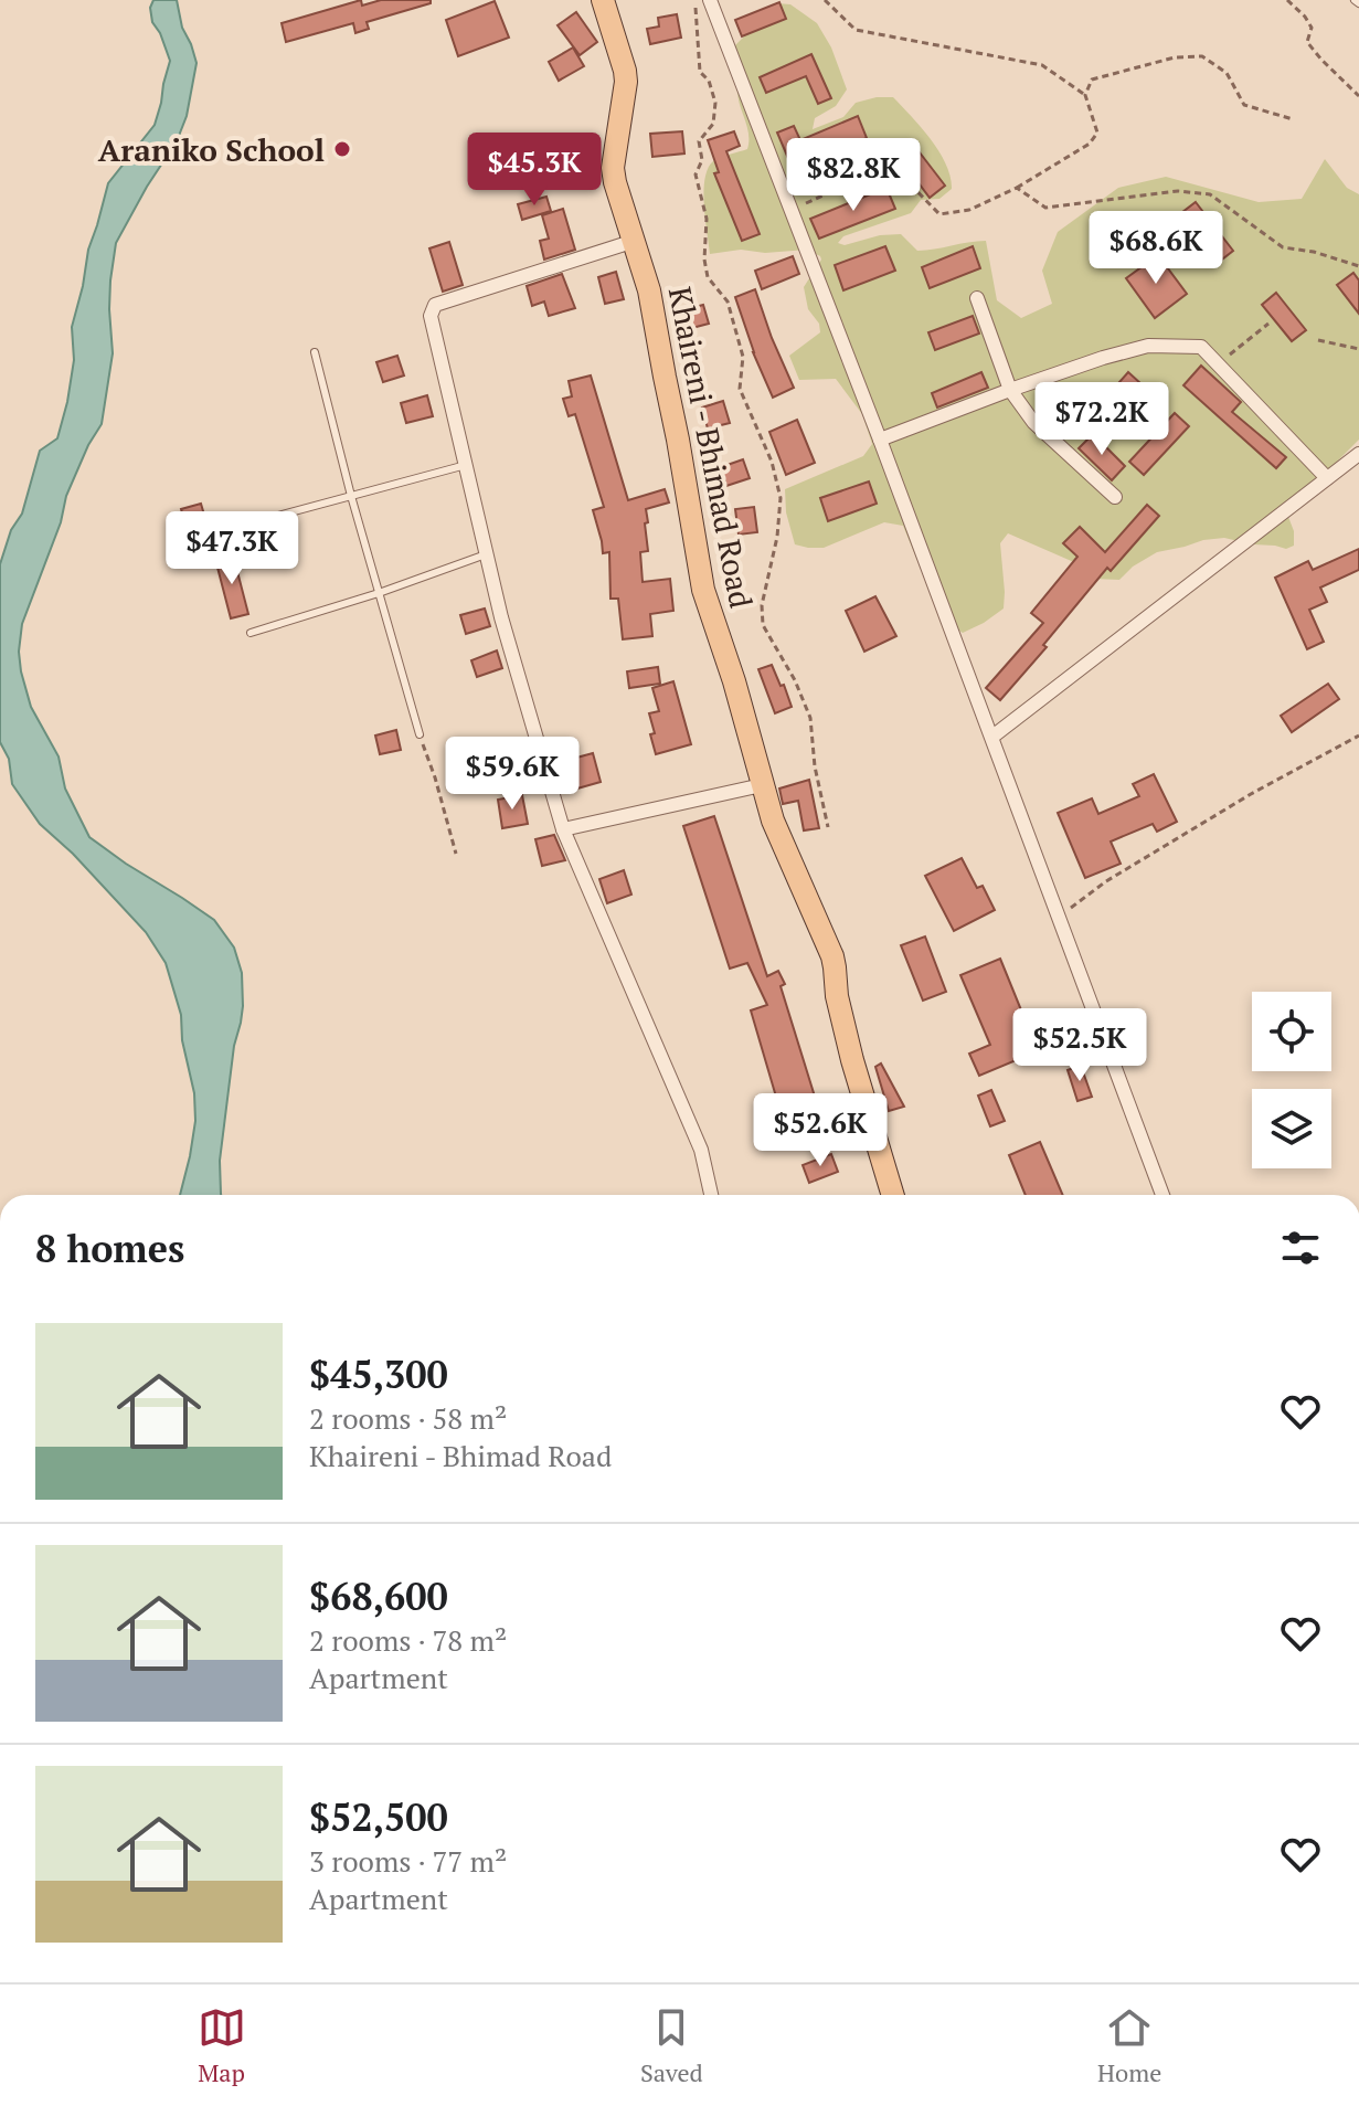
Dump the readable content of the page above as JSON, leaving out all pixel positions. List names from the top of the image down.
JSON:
{
  "streets": {
    "main road": ["Khaireni - Bhimad Road"]
  },
  "places": ["Araniko School"],
  "page": {
    "price": [
      "$45.3K",
      "$82.8K",
      "$68.6K",
      "$72.2K",
      "$47.3K",
      "$59.6K",
      "$52.5K",
      "$52.6K"
    ],
    "heading": "8 homes",
    "list": [
      {
        "name": "$45,300",
        "note": "2 rooms · 58 m² · Khaireni - Bhimad Road"
      },
      {
        "name": "$68,600",
        "note": "2 rooms · 78 m² · Apartment"
      },
      {
        "name": "$52,500",
        "note": "3 rooms · 77 m² · Apartment"
      }
    ],
    "tabs": ["Map", "Saved", "Home"]
  }
}
